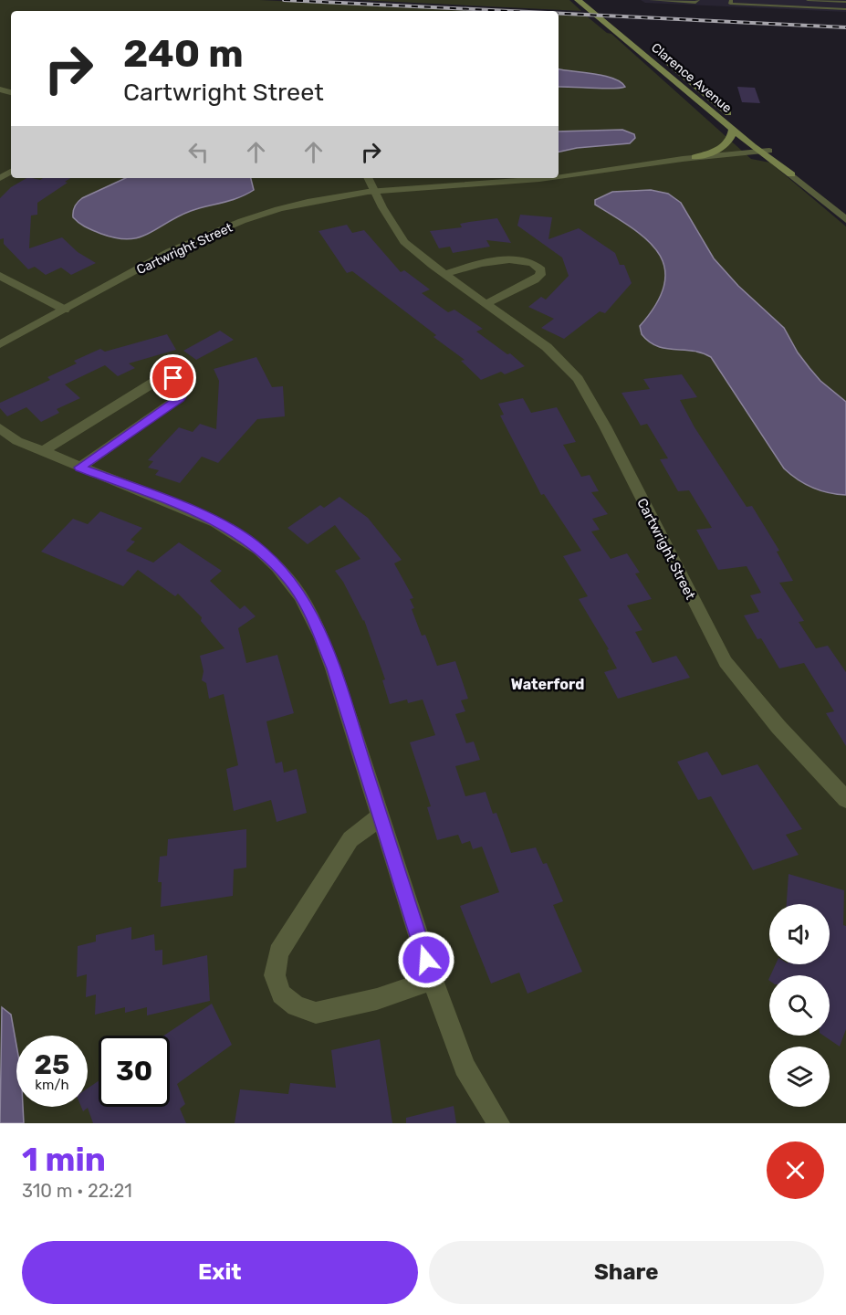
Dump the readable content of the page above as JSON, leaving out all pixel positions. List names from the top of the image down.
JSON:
{
  "streets": {
    "main road": ["Clarence Avenue"],
    "street": ["Cartwright Street"]
  },
  "crossings": [
    ["Clarence Avenue", "Cartwright Street"]
  ],
  "districts": ["Waterford"],
  "page": {
    "turn": ["240 m", "Cartwright Street"],
    "speed": "25 km/h",
    "limit": "30",
    "heading": ["1 min", "310 m · 22:21"],
    "buttons": ["Exit", "Share"]
  }
}
